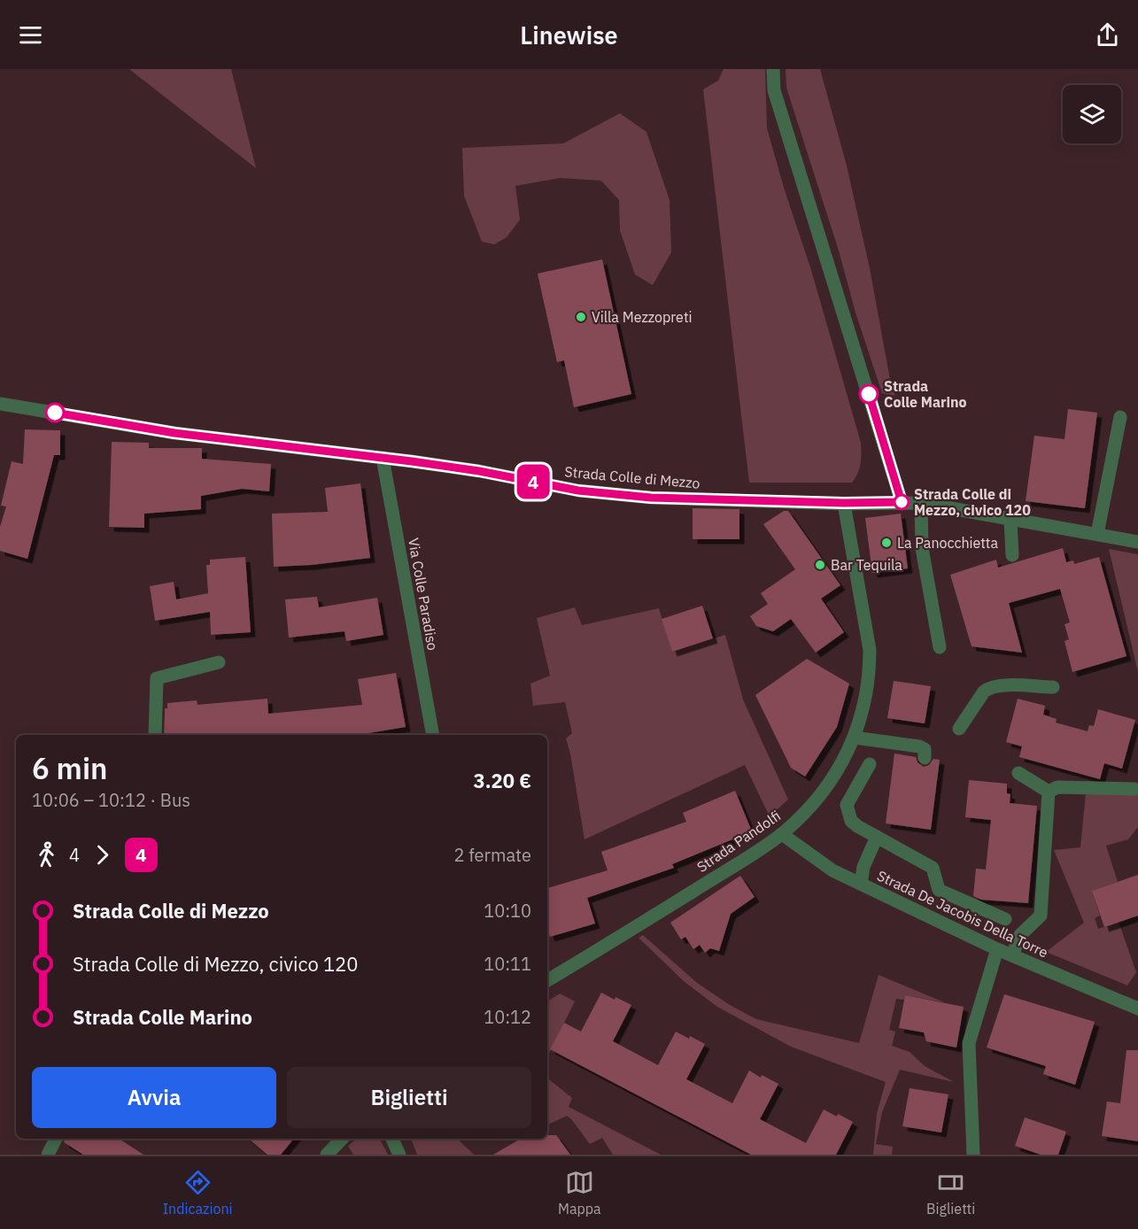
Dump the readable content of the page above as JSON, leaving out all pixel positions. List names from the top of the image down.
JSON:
{
  "streets": {
    "street": [
      "Strada Colle di Mezzo",
      "Via Colle Paradiso",
      "Strada Pandolfi",
      "Strada De Jacobis Della Torre"
    ]
  },
  "crossings": [
    ["Strada Colle di Mezzo", "Via Colle Paradiso"],
    ["Strada Colle di Mezzo", "Strada Pandolfi"],
    ["Strada Pandolfi", "Strada De Jacobis Della Torre"]
  ],
  "places": [
    "Villa Mezzopreti",
    "Strada Colle Marino",
    "Strada Colle di Mezzo, civico 120",
    "La Panocchietta",
    "Bar Tequila"
  ],
  "lines": ["bus line 4"],
  "page": {
    "header": "Linewise",
    "on_map": "4",
    "heading": ["6 min", "10:06 – 10:12 · Bus", "3.20 €"],
    "legs": ["4", "4", "2 fermate"],
    "list": [
      {
        "name": "Strada Colle di Mezzo",
        "value": "10:10"
      },
      {
        "name": "Strada Colle di Mezzo, civico 120",
        "value": "10:11"
      },
      {
        "name": "Strada Colle Marino",
        "value": "10:12"
      }
    ],
    "buttons": ["Avvia", "Biglietti"],
    "tabs": ["Indicazioni", "Mappa", "Biglietti"]
  }
}
